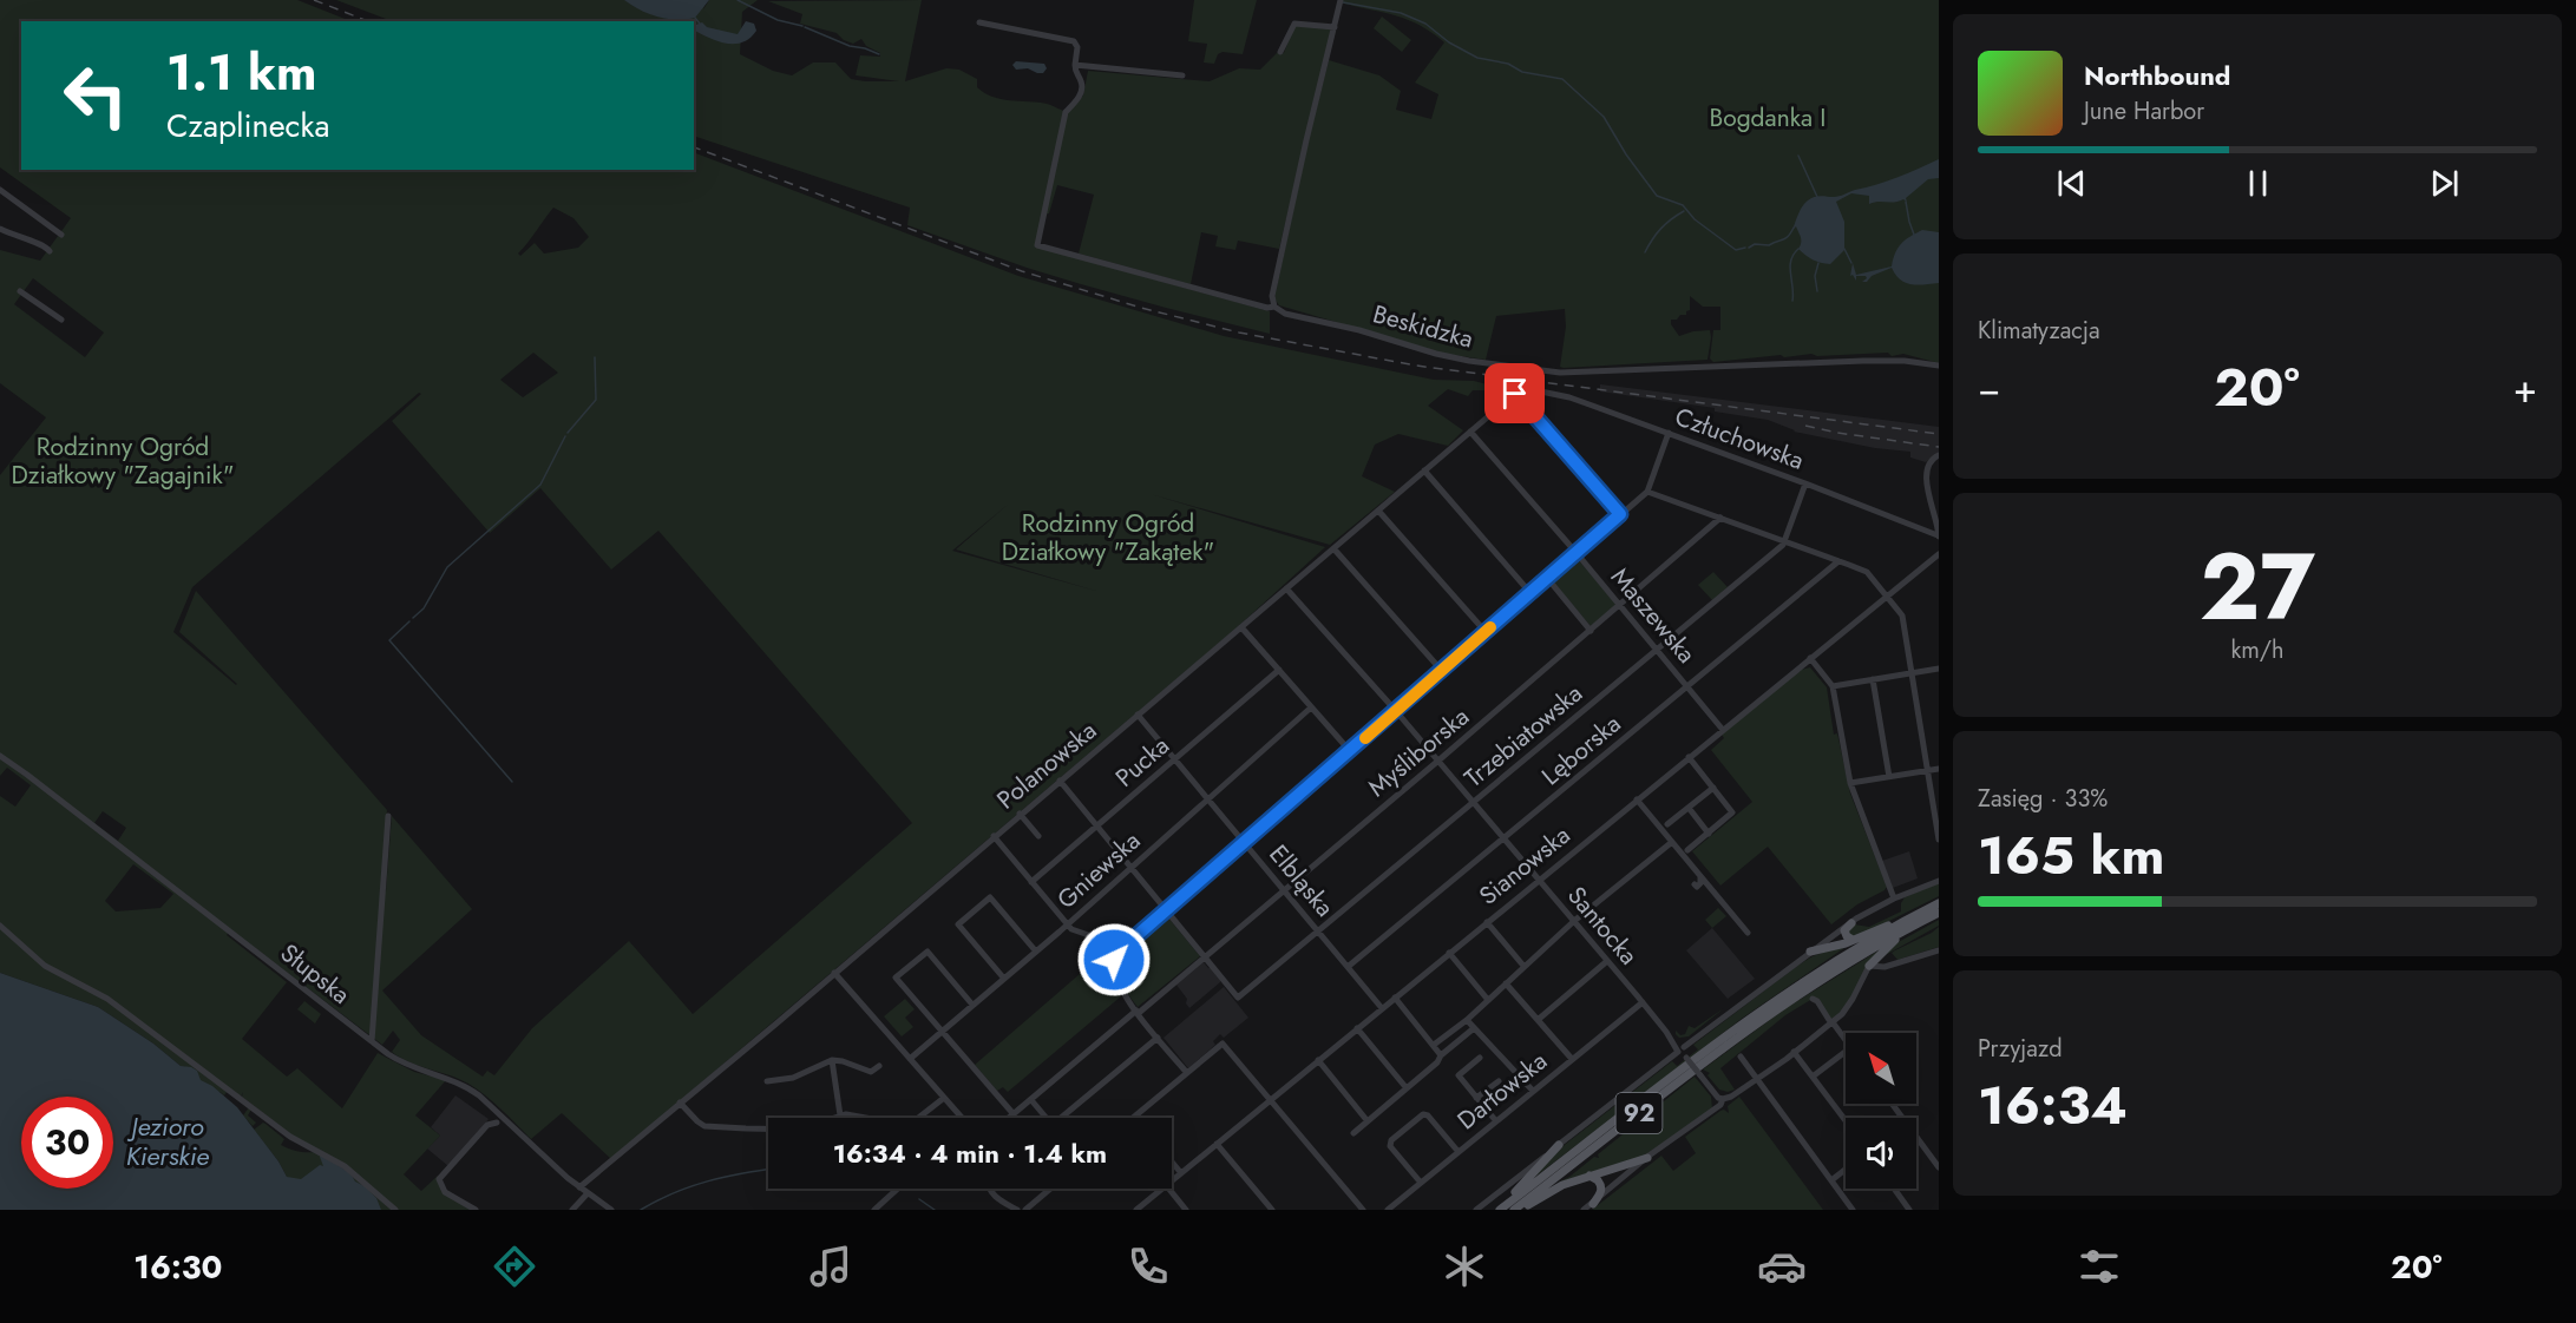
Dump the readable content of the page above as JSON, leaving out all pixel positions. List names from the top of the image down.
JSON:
{
  "streets": {
    "main road": ["92"],
    "street": [
      "Beskidzka",
      "Człuchowska",
      "Maszewska",
      "Trzebiatowska",
      "Lęborska",
      "Myśliborska",
      "Pucka",
      "Polanowska",
      "Sianowska",
      "Gniewska",
      "Elbląska",
      "Santocka",
      "Słupska",
      "Darłowska"
    ]
  },
  "crossings": [
    ["Człuchowska", "Trzebiatowska"],
    ["Człuchowska", "Polanowska"],
    ["Maszewska", "Trzebiatowska"],
    ["Maszewska", "Lęborska"],
    ["Maszewska", "Myśliborska"],
    ["Maszewska", "Polanowska"],
    ["Maszewska", "Sianowska"],
    ["Trzebiatowska", "Myśliborska"],
    ["Trzebiatowska", "Elbląska"],
    ["Trzebiatowska", "Santocka"],
    ["Lęborska", "Elbląska"],
    ["Lęborska", "Santocka"],
    ["Myśliborska", "Elbląska"],
    ["Myśliborska", "Santocka"],
    ["Pucka", "Elbląska"],
    ["Polanowska", "Elbląska"],
    ["Polanowska", "Santocka"],
    ["Polanowska", "Słupska"],
    ["Sianowska", "Elbląska"],
    ["Sianowska", "Santocka"],
    ["Gniewska", "Elbląska"],
    ["Santocka", "Darłowska"]
  ],
  "water": ["Jezioro Kierskie"],
  "parks": ["Bogdanka I", "Rodzinny Ogród Działkowy \"Zagajnik\"", "Rodzinny Ogród Działkowy \"Zakątek\""],
  "north": "top left",
  "page": {
    "turn": ["1.1 km", "Czaplinecka"],
    "song": ["Northbound", "June Harbor"],
    "tile": [
      "Klimatyzacja",
      ["27", "km/h"],
      ["Zasięg · 33%", "165 km"],
      ["Przyjazd", "16:34"]
    ],
    "heat": ["−", "20°", "+"],
    "limit": "30",
    "trip": "16:34 · 4 min · 1.4 km",
    "tabs": ["16:30", "20°"]
  }
}
